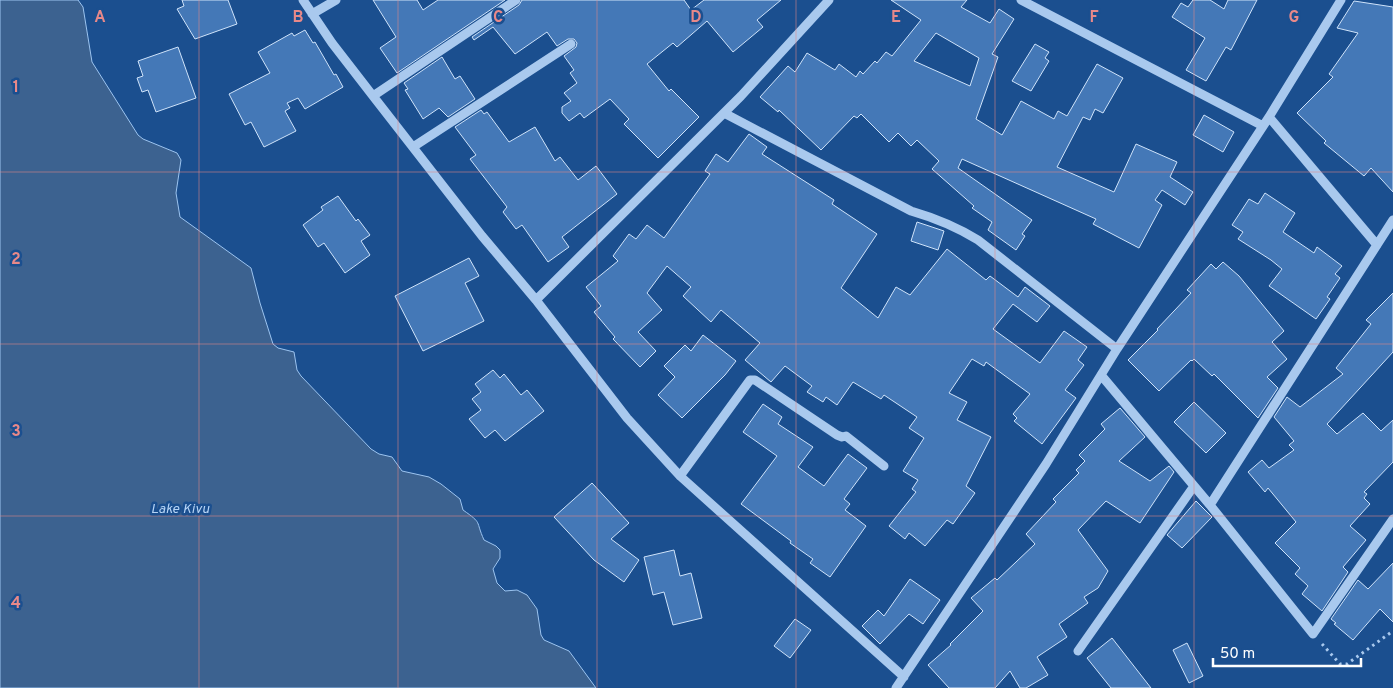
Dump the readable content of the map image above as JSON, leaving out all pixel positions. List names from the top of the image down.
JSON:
{
  "water": ["Lake Kivu"],
  "scale_bar": "50 m",
  "grid": {
    "columns": [
      "A",
      "B",
      "C",
      "D",
      "E",
      "F",
      "G"
    ],
    "rows": [
      "1",
      "2",
      "3",
      "4"
    ]
  }
}
